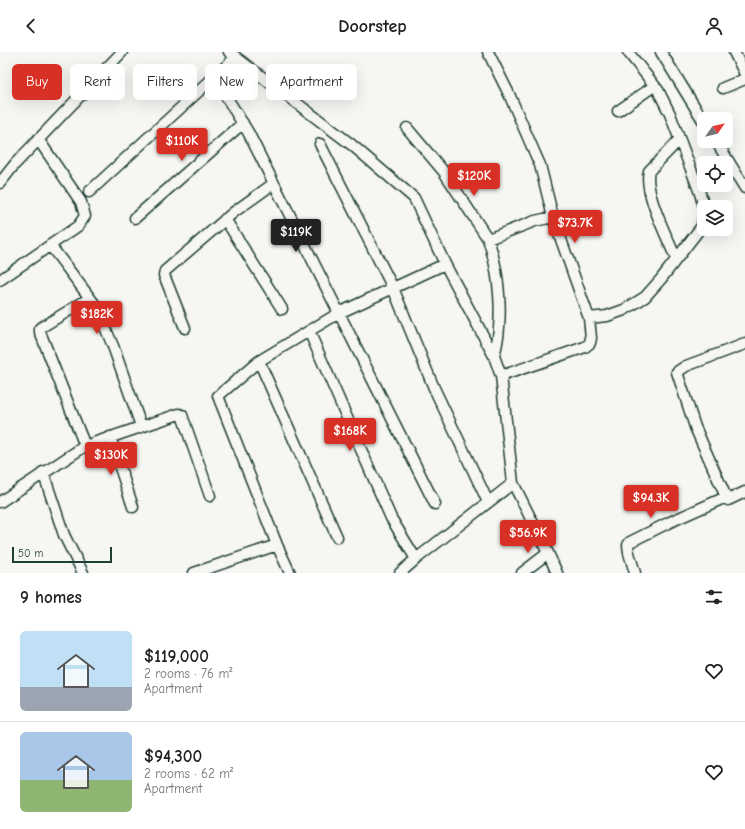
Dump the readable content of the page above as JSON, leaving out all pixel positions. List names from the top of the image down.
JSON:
{
  "scale_bar": "50 m",
  "north": "top right",
  "page": {
    "header": "Doorstep",
    "chip": [
      "Buy",
      "Rent",
      "Filters",
      "New",
      "Apartment"
    ],
    "price": [
      "$110K",
      "$120K",
      "$73.7K",
      "$119K",
      "$182K",
      "$168K",
      "$130K",
      "$94.3K",
      "$56.9K"
    ],
    "scale": "50 m",
    "heading": "9 homes",
    "list": [
      {
        "name": "$119,000",
        "note": "2 rooms · 76 m² · Apartment"
      },
      {
        "name": "$94,300",
        "note": "2 rooms · 62 m² · Apartment"
      }
    ]
  }
}
